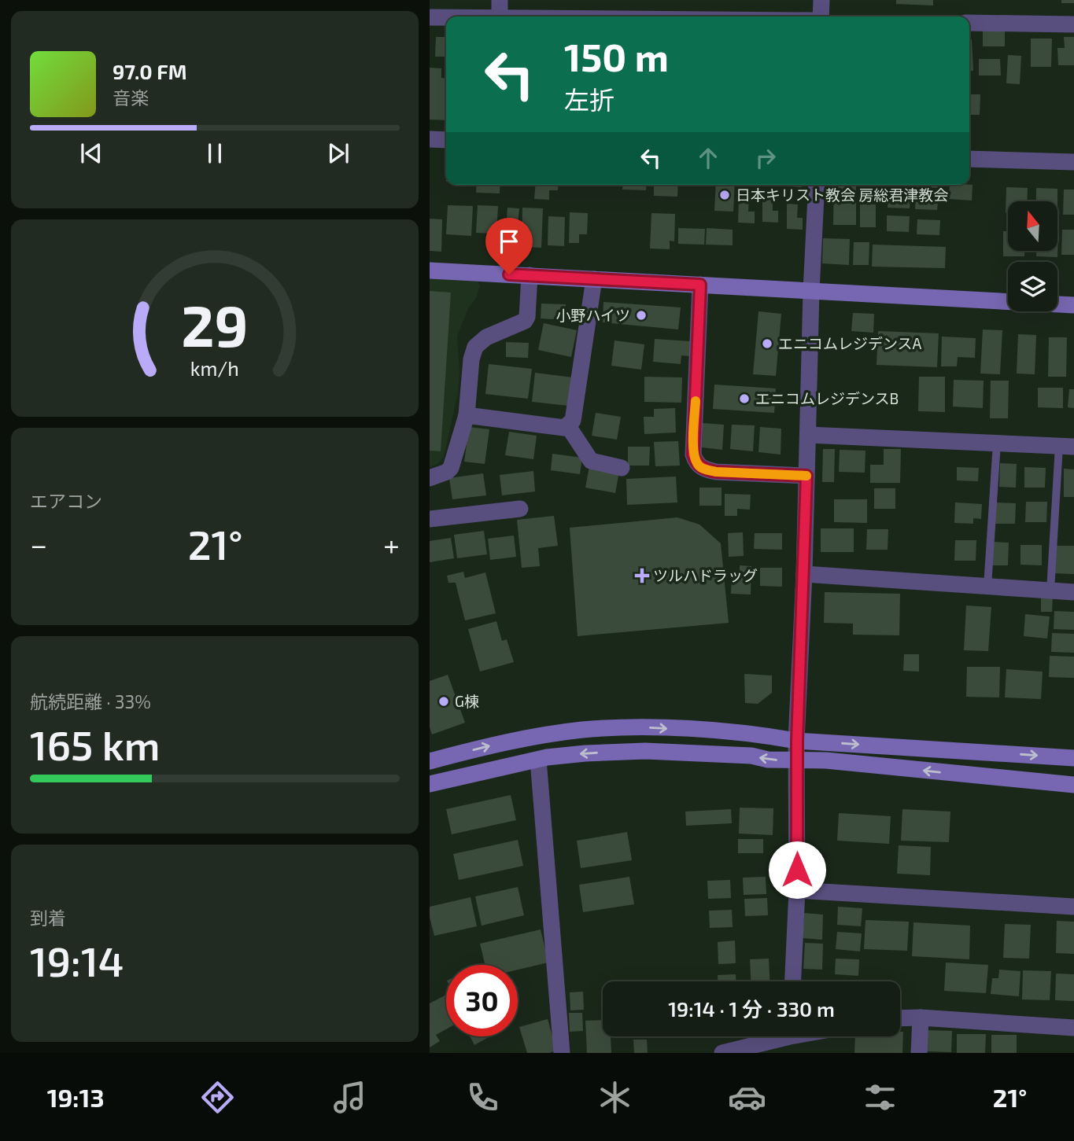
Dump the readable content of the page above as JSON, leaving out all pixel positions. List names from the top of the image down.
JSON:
{
  "places": {
    "other": [
      "日本キリスト教会 房総君津教会",
      "小野ハイツ",
      "エニコムレジデンスA",
      "エニコムレジデンスB",
      "G棟"
    ],
    "health": ["ツルハドラッグ"]
  },
  "north": "top",
  "page": {
    "turn": ["150 m", "左折"],
    "song": ["97.0 FM", "音楽"],
    "tile": [
      "エアコン",
      ["航続距離 · 33%", "165 km"],
      ["到着", "19:14"]
    ],
    "heat": ["−", "21°", "+"],
    "limit": "30",
    "trip": "19:14 · 1 分 · 330 m",
    "tabs": ["19:13", "21°"],
    "gauge": ["29", "km/h"]
  }
}
